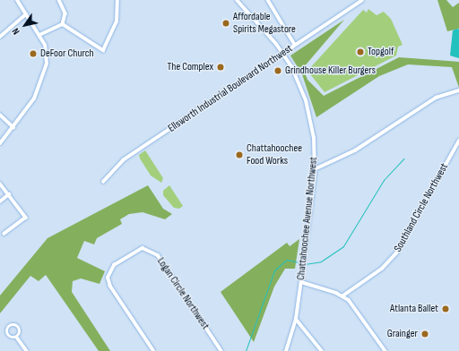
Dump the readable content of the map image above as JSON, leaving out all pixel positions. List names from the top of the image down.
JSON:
{
  "streets": {
    "street": [
      "Ellsworth Industrial Boulevard Northwest",
      "Southland Circle Northwest",
      "Chattahoochee Avenue Northwest",
      "Logan Circle Northwest"
    ]
  },
  "crossings": [
    ["Ellsworth Industrial Boulevard Northwest", "Chattahoochee Avenue Northwest"]
  ],
  "places": [
    "Affordable Spirits Megastore",
    "Topgolf",
    "DeFoor Church",
    "The Complex",
    "Grindhouse Killer Burgers",
    "Chattahoochee Food Works",
    "Atlanta Ballet",
    "Grainger"
  ],
  "north": "bottom left"
}
